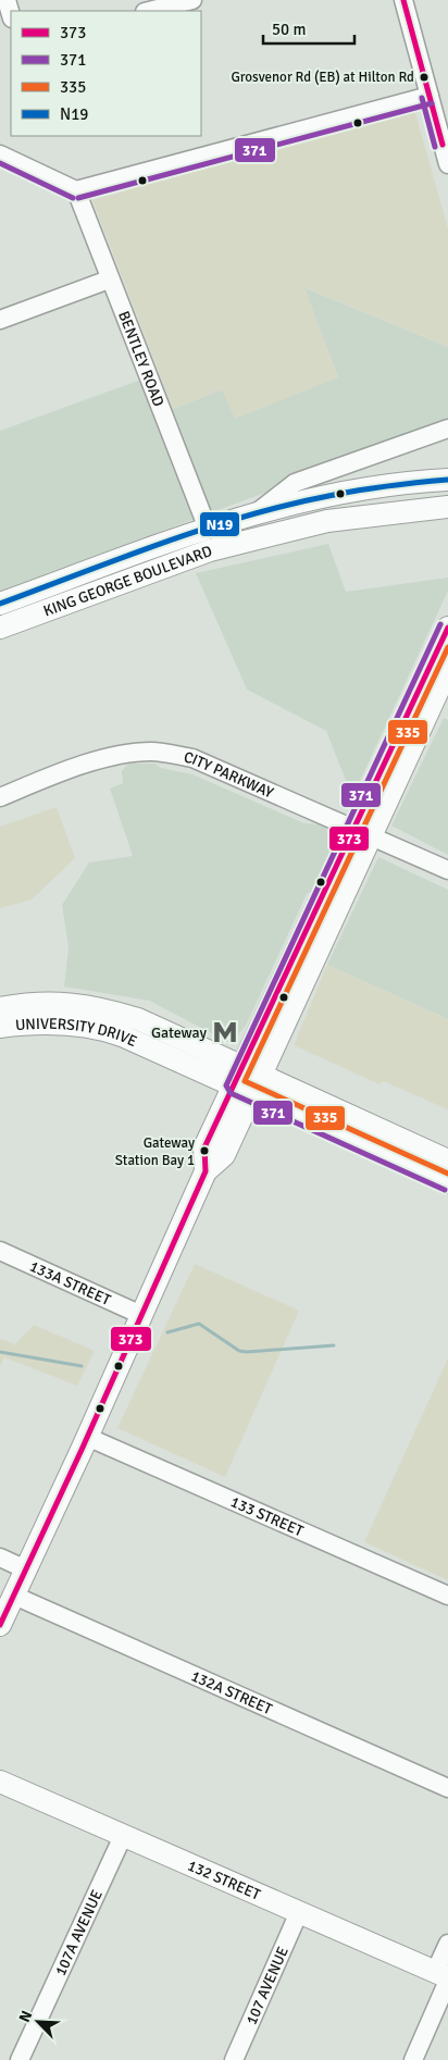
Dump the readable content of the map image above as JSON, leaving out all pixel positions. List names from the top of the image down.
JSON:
{
  "streets": {
    "main road": ["KING GEORGE BOULEVARD", "UNIVERSITY DRIVE", "132 STREET"],
    "street": [
      "BENTLEY ROAD",
      "CITY PARKWAY",
      "133A STREET",
      "133 STREET",
      "132A STREET",
      "107A AVENUE",
      "107 AVENUE"
    ]
  },
  "crossings": [
    ["BENTLEY ROAD", "KING GEORGE BOULEVARD"],
    ["132 STREET", "107A AVENUE"],
    ["132 STREET", "107 AVENUE"]
  ],
  "places": {
    "other": ["Grosvenor Rd (EB) at Hilton Rd", "Gateway Station Bay 1"],
    "metro station": ["Gateway"]
  },
  "lines": [
    "transit line 373",
    "transit line 371",
    "transit line N19",
    "transit line 335"
  ],
  "legend": [
    "373",
    "371",
    "335",
    "N19"
  ],
  "scale_bar": "50 m",
  "north": "top left"
}
